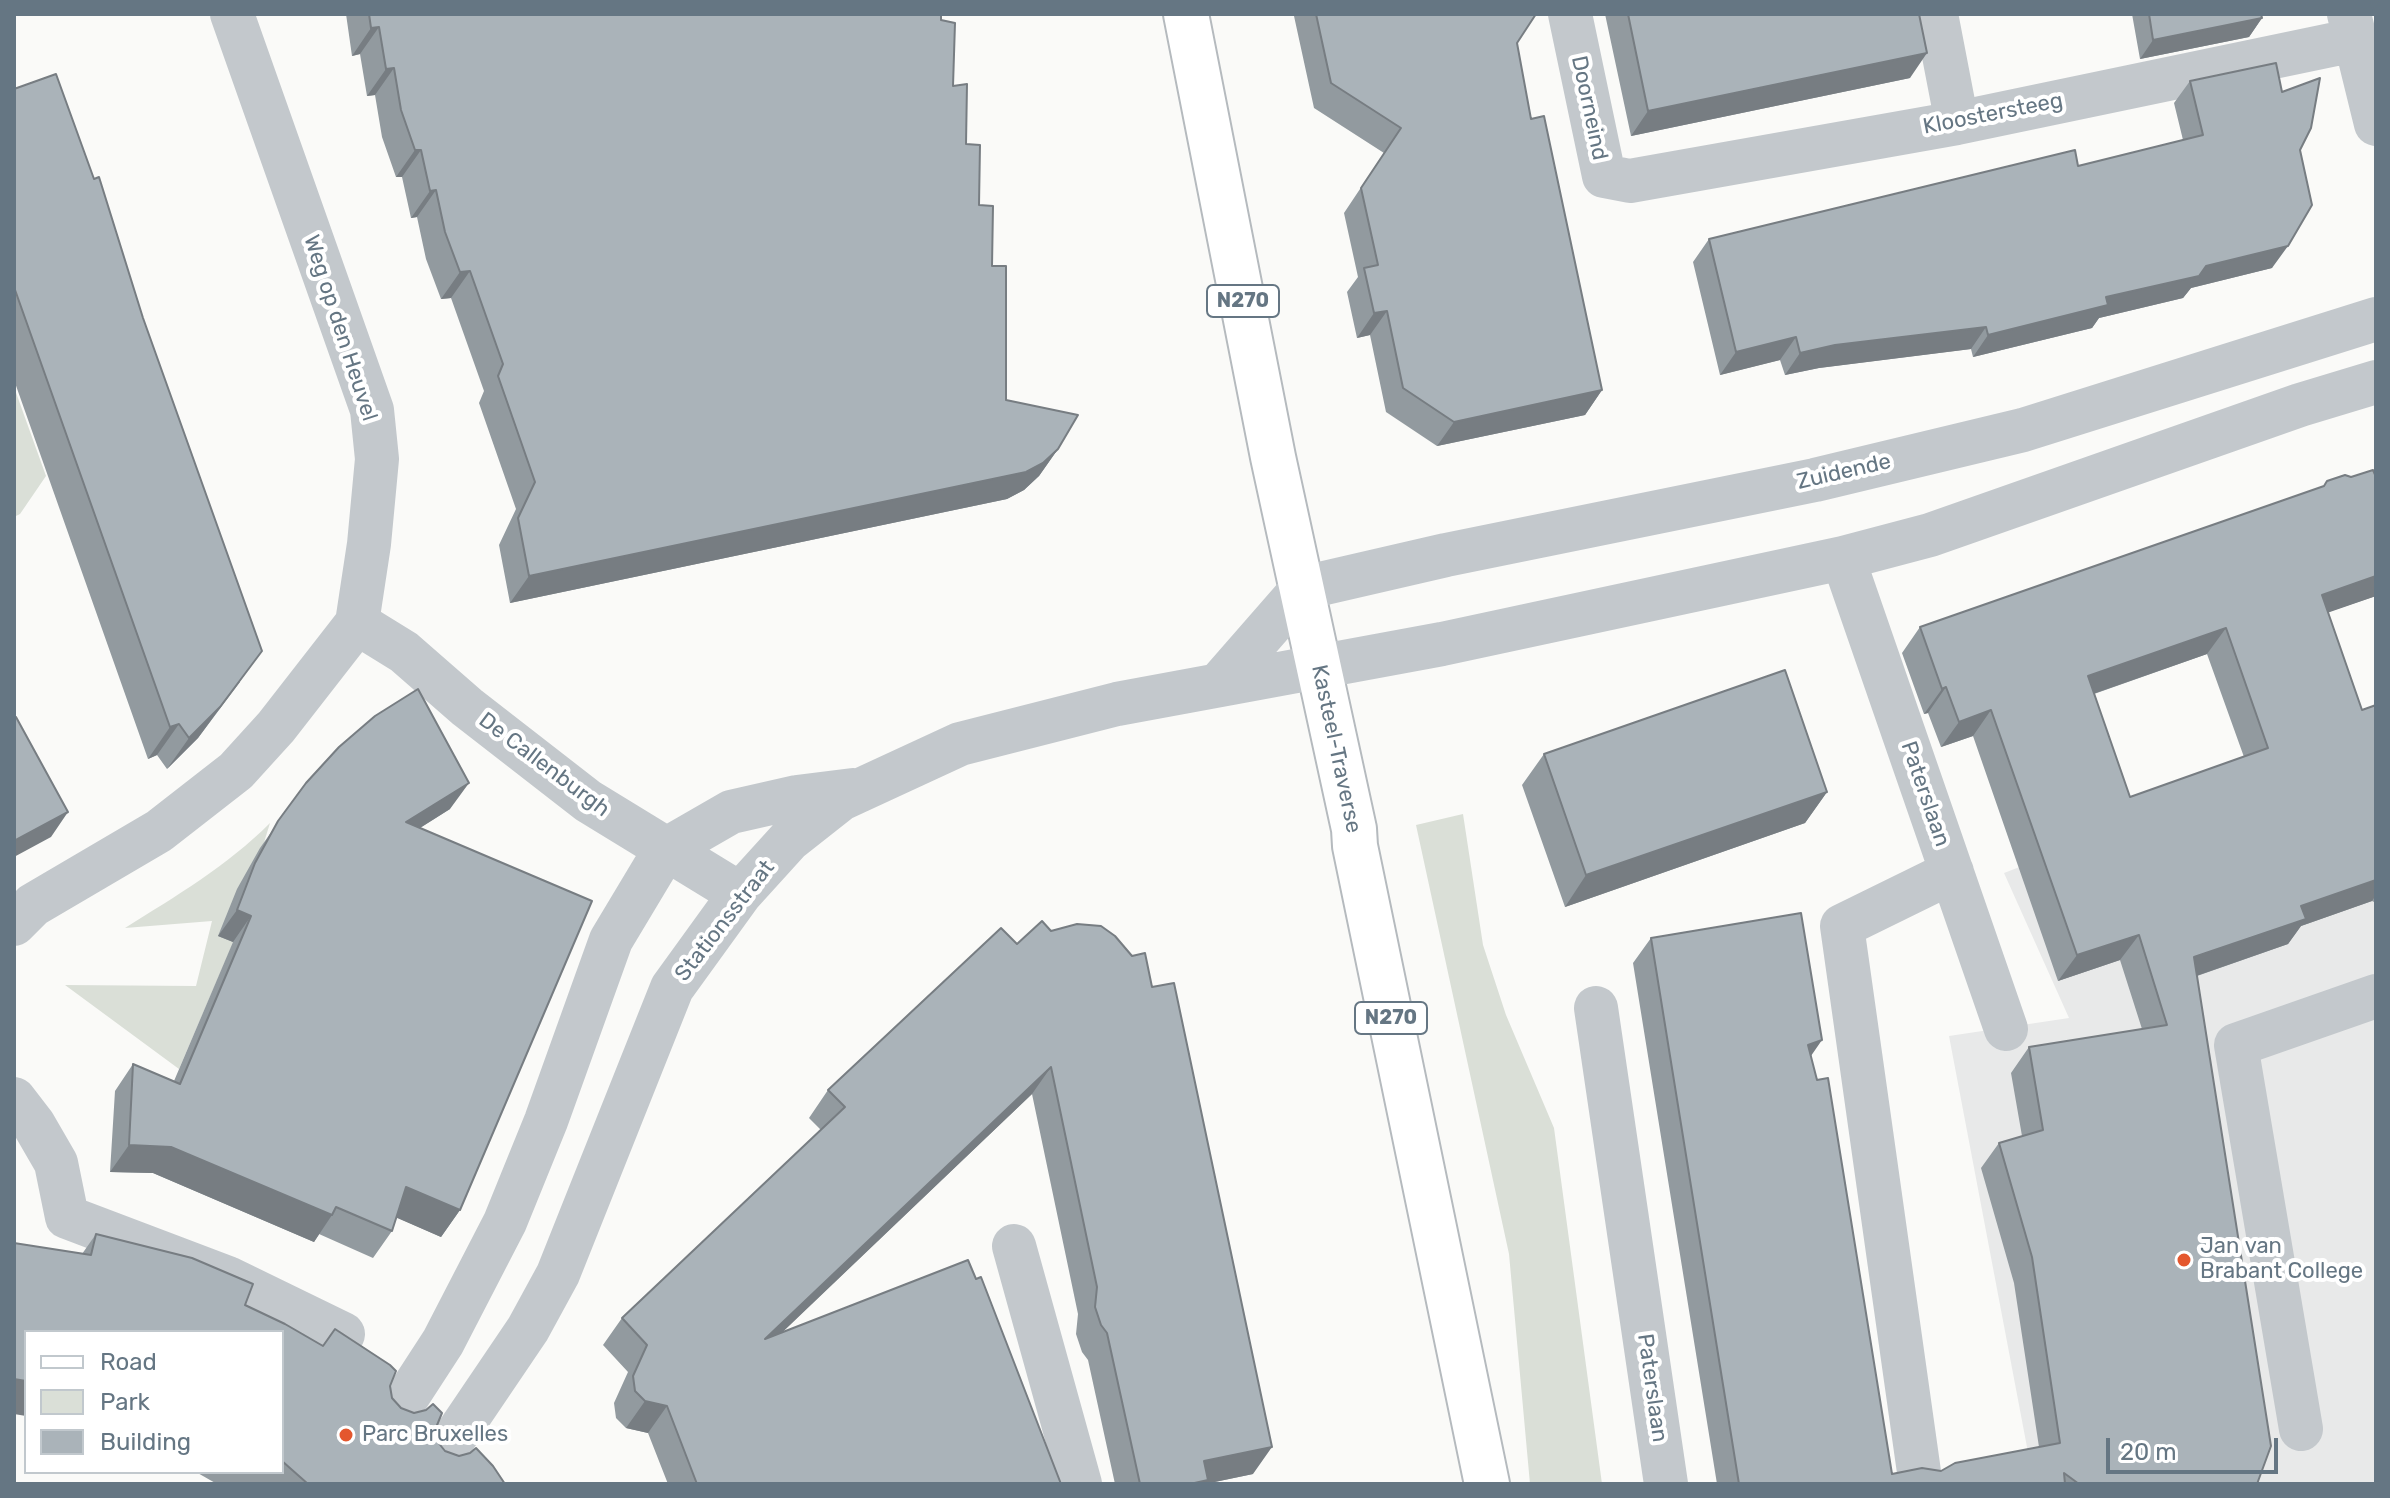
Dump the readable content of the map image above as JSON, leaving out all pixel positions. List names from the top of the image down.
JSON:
{
  "streets": {
    "main road": ["N270", "Kasteel-Traverse"],
    "street": [
      "Doorneind",
      "Kloostersteeg",
      "Weg op den Heuvel",
      "Zuidende",
      "De Callenburgh",
      "Paterslaan",
      "Stationsstraat"
    ]
  },
  "crossings": [
    ["Doorneind", "Kloostersteeg"],
    ["Weg op den Heuvel", "De Callenburgh"],
    ["Zuidende", "Kasteel-Traverse"],
    ["Kasteel-Traverse", "Stationsstraat"],
    ["De Callenburgh", "Stationsstraat"]
  ],
  "places": ["Jan van Brabant College", "Parc Bruxelles"],
  "legend": ["Road", "Park", "Building"],
  "scale_bar": "20 m"
}
